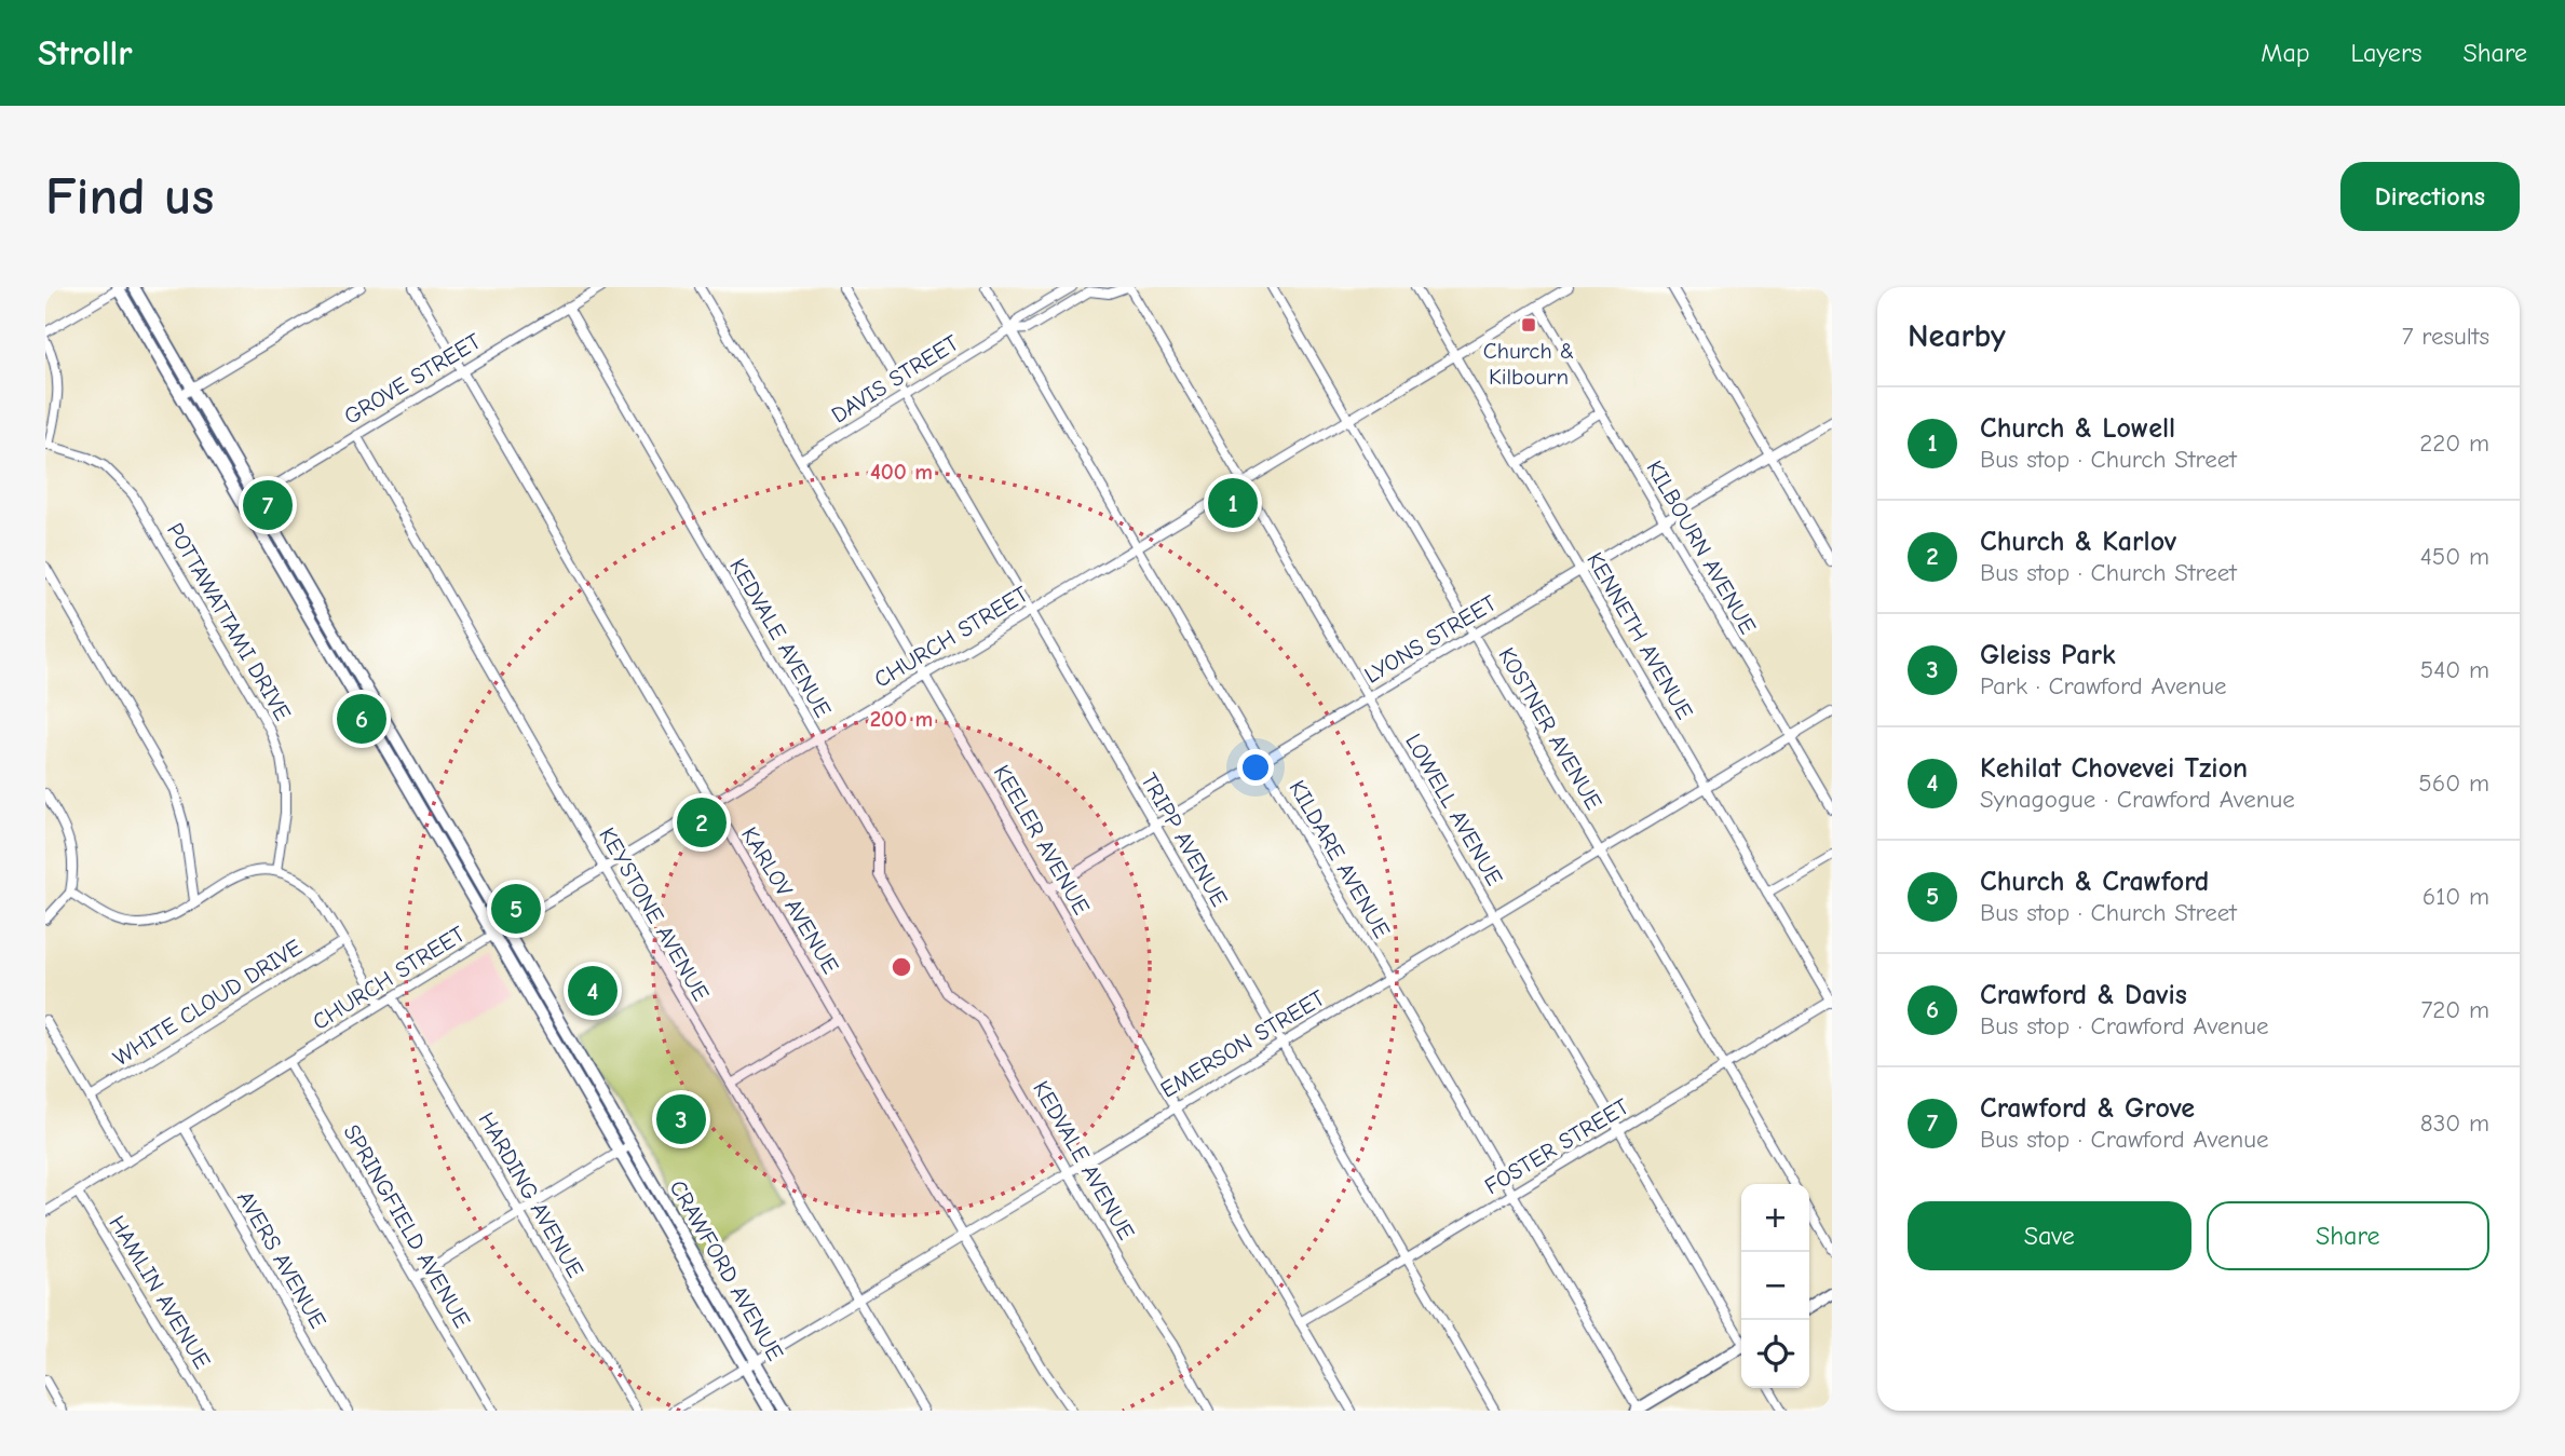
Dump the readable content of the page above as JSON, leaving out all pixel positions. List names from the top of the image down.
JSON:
{
  "streets": {
    "main road": ["CRAWFORD AVENUE"],
    "street": [
      "GROVE STREET",
      "DAVIS STREET",
      "KILBOURN AVENUE",
      "POTTAWATTAMI DRIVE",
      "KENNETH AVENUE",
      "CHURCH STREET",
      "KEDVALE AVENUE",
      "LYONS STREET",
      "KOSTNER AVENUE",
      "LOWELL AVENUE",
      "KEELER AVENUE",
      "TRIPP AVENUE",
      "KILDARE AVENUE",
      "KARLOV AVENUE",
      "KEYSTONE AVENUE",
      "WHITE CLOUD DRIVE",
      "EMERSON STREET",
      "FOSTER STREET",
      "HARDING AVENUE",
      "SPRINGFIELD AVENUE",
      "AVERS AVENUE",
      "HAMLIN AVENUE"
    ]
  },
  "crossings": [
    ["GROVE STREET", "KEDVALE AVENUE"],
    ["GROVE STREET", "KARLOV AVENUE"],
    ["GROVE STREET", "KEYSTONE AVENUE"],
    ["GROVE STREET", "CRAWFORD AVENUE"],
    ["DAVIS STREET", "LOWELL AVENUE"],
    ["DAVIS STREET", "KEELER AVENUE"],
    ["DAVIS STREET", "TRIPP AVENUE"],
    ["DAVIS STREET", "KILDARE AVENUE"],
    ["KILBOURN AVENUE", "CHURCH STREET"],
    ["KILBOURN AVENUE", "LYONS STREET"],
    ["KILBOURN AVENUE", "EMERSON STREET"],
    ["KENNETH AVENUE", "CHURCH STREET"],
    ["KENNETH AVENUE", "LYONS STREET"],
    ["KENNETH AVENUE", "EMERSON STREET"],
    ["KENNETH AVENUE", "FOSTER STREET"],
    ["CHURCH STREET", "KEDVALE AVENUE"],
    ["CHURCH STREET", "KOSTNER AVENUE"],
    ["CHURCH STREET", "LOWELL AVENUE"],
    ["CHURCH STREET", "KEELER AVENUE"],
    ["CHURCH STREET", "TRIPP AVENUE"],
    ["CHURCH STREET", "KILDARE AVENUE"],
    ["CHURCH STREET", "KARLOV AVENUE"],
    ["CHURCH STREET", "KEYSTONE AVENUE"],
    ["CHURCH STREET", "HARDING AVENUE"],
    ["CHURCH STREET", "SPRINGFIELD AVENUE"],
    ["CHURCH STREET", "AVERS AVENUE"],
    ["CHURCH STREET", "CRAWFORD AVENUE"],
    ["CHURCH STREET", "HAMLIN AVENUE"],
    ["KEDVALE AVENUE", "EMERSON STREET"],
    ["LYONS STREET", "KOSTNER AVENUE"],
    ["LYONS STREET", "LOWELL AVENUE"],
    ["LYONS STREET", "KEELER AVENUE"],
    ["LYONS STREET", "TRIPP AVENUE"],
    ["LYONS STREET", "KILDARE AVENUE"],
    ["KOSTNER AVENUE", "EMERSON STREET"],
    ["KOSTNER AVENUE", "FOSTER STREET"],
    ["LOWELL AVENUE", "EMERSON STREET"],
    ["LOWELL AVENUE", "FOSTER STREET"],
    ["KEELER AVENUE", "EMERSON STREET"],
    ["KEELER AVENUE", "FOSTER STREET"],
    ["TRIPP AVENUE", "EMERSON STREET"],
    ["TRIPP AVENUE", "FOSTER STREET"],
    ["KILDARE AVENUE", "EMERSON STREET"],
    ["KILDARE AVENUE", "FOSTER STREET"],
    ["KARLOV AVENUE", "EMERSON STREET"],
    ["KEYSTONE AVENUE", "EMERSON STREET"],
    ["EMERSON STREET", "CRAWFORD AVENUE"]
  ],
  "places": {
    "transit": ["Church & Kilbourn"]
  },
  "page": {
    "header": "Strollr",
    "nav": ["Map", "Layers", "Share"],
    "buttons": [
      "Directions",
      ["Save", "Share"]
    ],
    "title": "Find us",
    "heading": ["Nearby", "7 results"],
    "list": [
      {
        "mark": "1",
        "name": "Church & Lowell",
        "note": "Bus stop · Church Street",
        "value": "220 m"
      },
      {
        "mark": "2",
        "name": "Church & Karlov",
        "note": "Bus stop · Church Street",
        "value": "450 m"
      },
      {
        "mark": "3",
        "name": "Gleiss Park",
        "note": "Park · Crawford Avenue",
        "value": "540 m"
      },
      {
        "mark": "4",
        "name": "Kehilat Chovevei Tzion",
        "note": "Synagogue · Crawford Avenue",
        "value": "560 m"
      },
      {
        "mark": "5",
        "name": "Church & Crawford",
        "note": "Bus stop · Church Street",
        "value": "610 m"
      },
      {
        "mark": "6",
        "name": "Crawford & Davis",
        "note": "Bus stop · Crawford Avenue",
        "value": "720 m"
      },
      {
        "mark": "7",
        "name": "Crawford & Grove",
        "note": "Bus stop · Crawford Avenue",
        "value": "830 m"
      }
    ],
    "pins": [
      "1",
      "7",
      "6",
      "2",
      "5",
      "4",
      "3"
    ],
    "map_buttons": ["+", "−"]
  },
  "rings": ["400 m", "200 m"]
}
